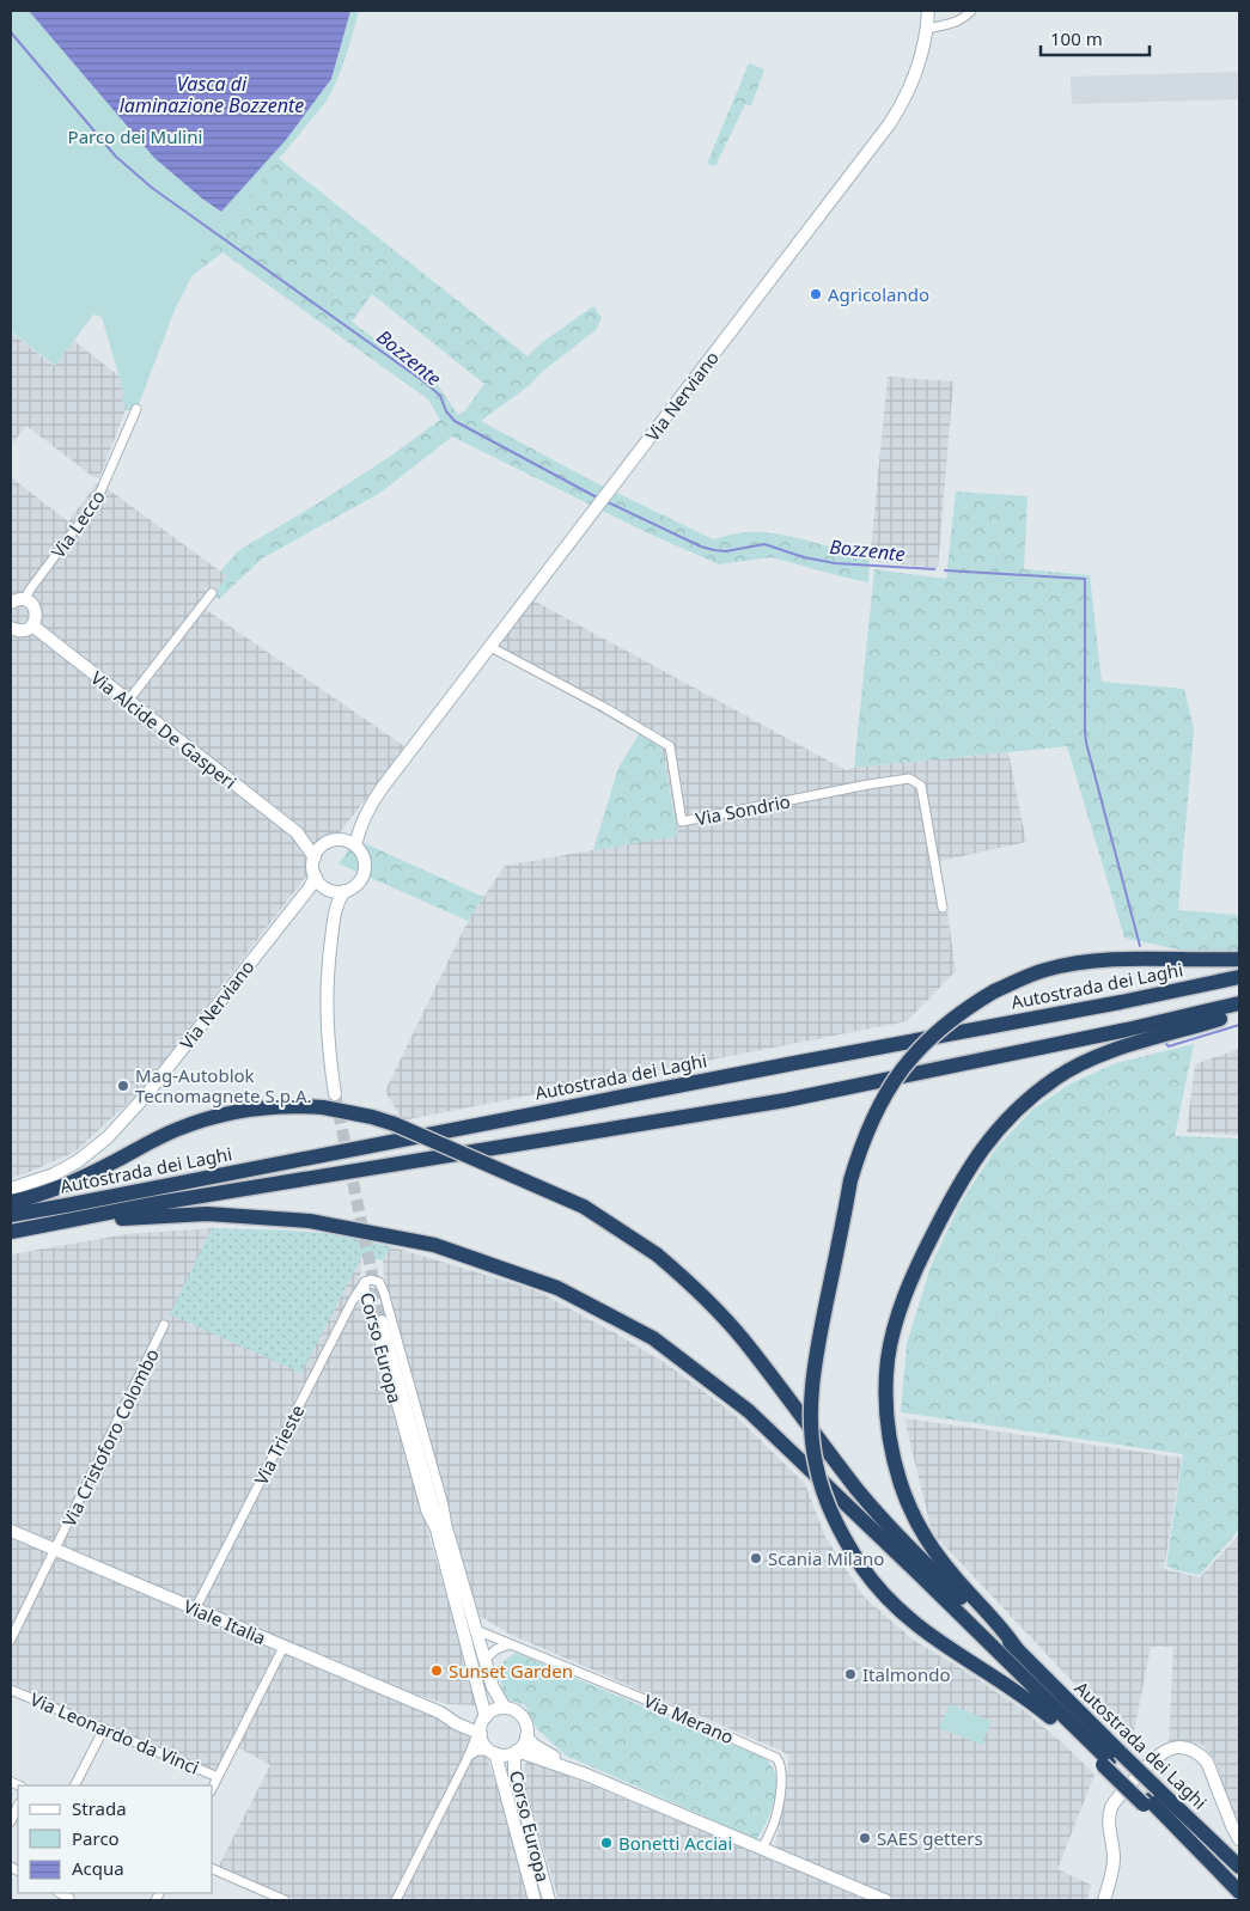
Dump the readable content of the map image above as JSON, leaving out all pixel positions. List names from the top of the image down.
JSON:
{
  "streets": {
    "highway": ["Autostrada dei Laghi"],
    "street": [
      "Via Nerviano",
      "Via Lecco",
      "Via Alcide De Gasperi",
      "Via Sondrio",
      "Corso Europa",
      "Via Cristoforo Colombo",
      "Via Trieste",
      "Viale Italia",
      "Via Merano",
      "Via Leonardo da Vinci"
    ]
  },
  "crossings": [
    ["Via Nerviano", "Via Alcide De Gasperi"],
    ["Via Nerviano", "Via Sondrio"],
    ["Corso Europa", "Via Trieste"],
    ["Corso Europa", "Viale Italia"],
    ["Corso Europa", "Via Merano"],
    ["Via Cristoforo Colombo", "Viale Italia"],
    ["Via Trieste", "Viale Italia"]
  ],
  "water": ["Vasca di laminazione Bozzente", "Bozzente"],
  "parks": ["Parco dei Mulini"],
  "places": [
    "Agricolando",
    "Mag-Autoblok Tecnomagnete S.p.A.",
    "Scania Milano",
    "Sunset Garden",
    "Italmondo",
    "SAES getters",
    "Bonetti Acciai"
  ],
  "legend": ["Strada", "Parco", "Acqua"],
  "scale_bar": "100 m"
}
